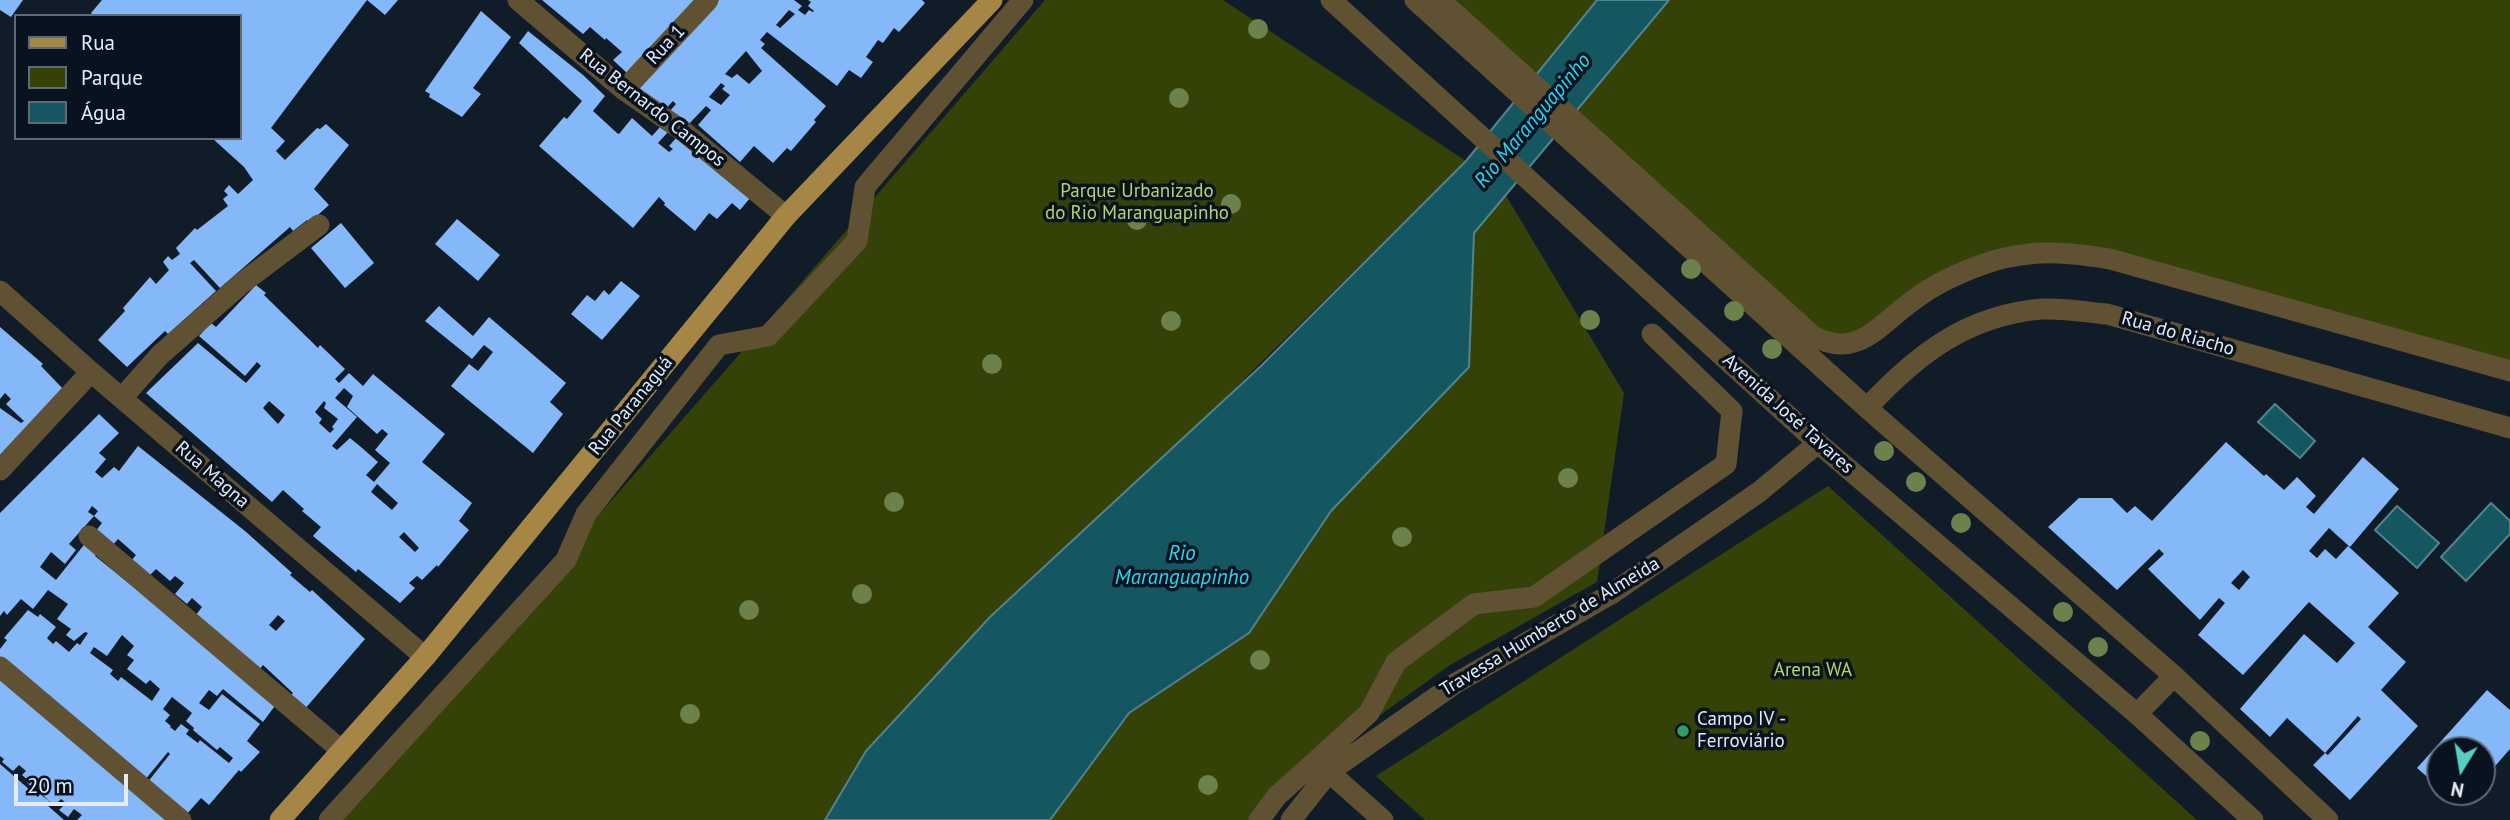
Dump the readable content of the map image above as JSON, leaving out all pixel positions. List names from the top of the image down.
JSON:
{
  "streets": {
    "main road": ["Rua Paranaguá"],
    "street": [
      "Rua 1",
      "Rua Bernardo Campos",
      "Rua do Riacho",
      "Avenida José Tavares",
      "Rua Magna",
      "Travessa Humberto de Almeida"
    ]
  },
  "crossings": [
    ["Rua 1", "Rua Bernardo Campos"],
    ["Rua Bernardo Campos", "Rua Paranaguá"],
    ["Rua Paranaguá", "Rua Magna"],
    ["Avenida José Tavares", "Travessa Humberto de Almeida"]
  ],
  "water": ["Rio Maranguapinho"],
  "parks": ["Parque Urbanizado do Rio Maranguapinho", "Arena WA"],
  "places": ["Campo IV - Ferroviário"],
  "legend": ["Rua", "Parque", "Água"],
  "scale_bar": "20 m",
  "north": "bottom"
}
